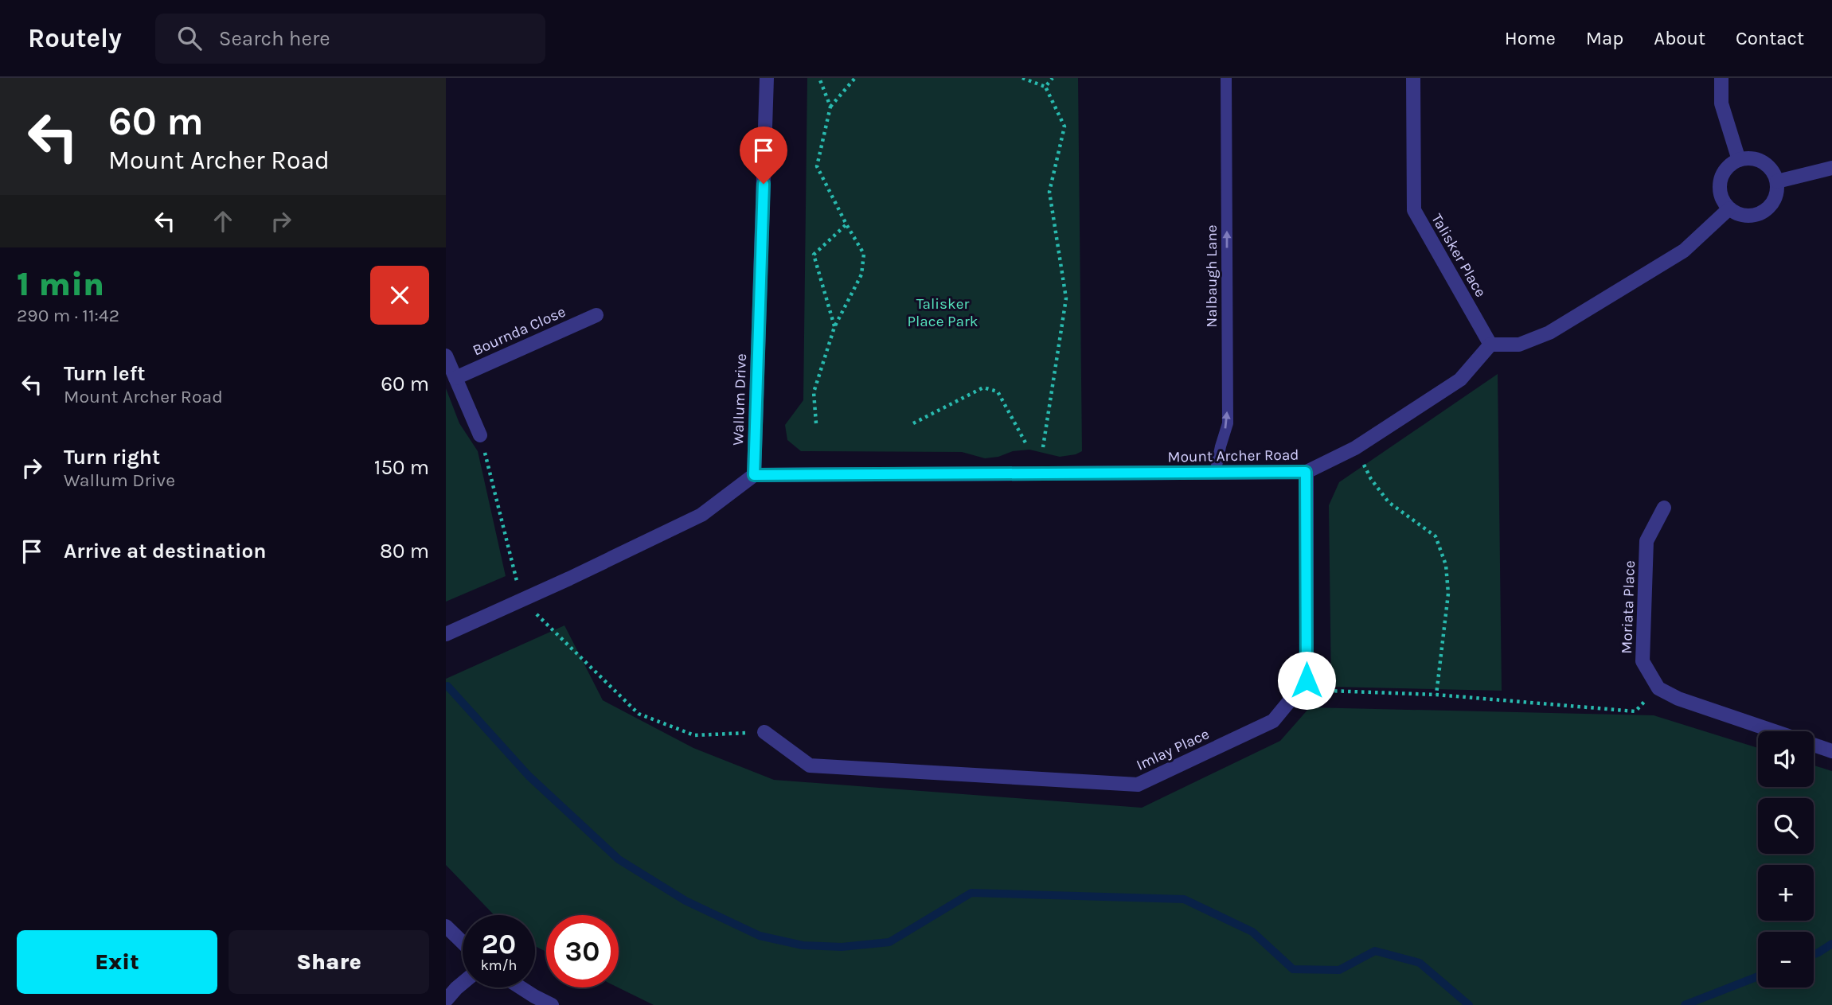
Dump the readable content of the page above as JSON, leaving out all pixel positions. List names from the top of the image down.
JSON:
{
  "streets": {
    "street": [
      "Talisker Place",
      "Bournda Close",
      "Wallum Drive",
      "Mount Archer Road",
      "Moriata Place",
      "Imlay Place"
    ],
    "lane": ["Nalbaugh Lane"]
  },
  "crossings": [
    ["Talisker Place", "Mount Archer Road"],
    ["Nalbaugh Lane", "Mount Archer Road"],
    ["Wallum Drive", "Mount Archer Road"]
  ],
  "one_way": ["Nalbaugh Lane"],
  "parks": ["Talisker Place Park"],
  "page": {
    "header": "Routely",
    "search": "Search here",
    "nav": [
      "Home",
      "Map",
      "About",
      "Contact"
    ],
    "turn": ["60 m", "Mount Archer Road"],
    "heading": ["1 min", "290 m · 11:42"],
    "list": [
      {
        "name": "Turn left",
        "note": "Mount Archer Road",
        "value": "60 m"
      },
      {
        "name": "Turn right",
        "note": "Wallum Drive",
        "value": "150 m"
      },
      {
        "name": "Arrive at destination",
        "value": "80 m"
      }
    ],
    "map_buttons": ["+", "−"],
    "speed": "20 km/h",
    "limit": "30",
    "buttons": ["Exit", "Share"]
  }
}
